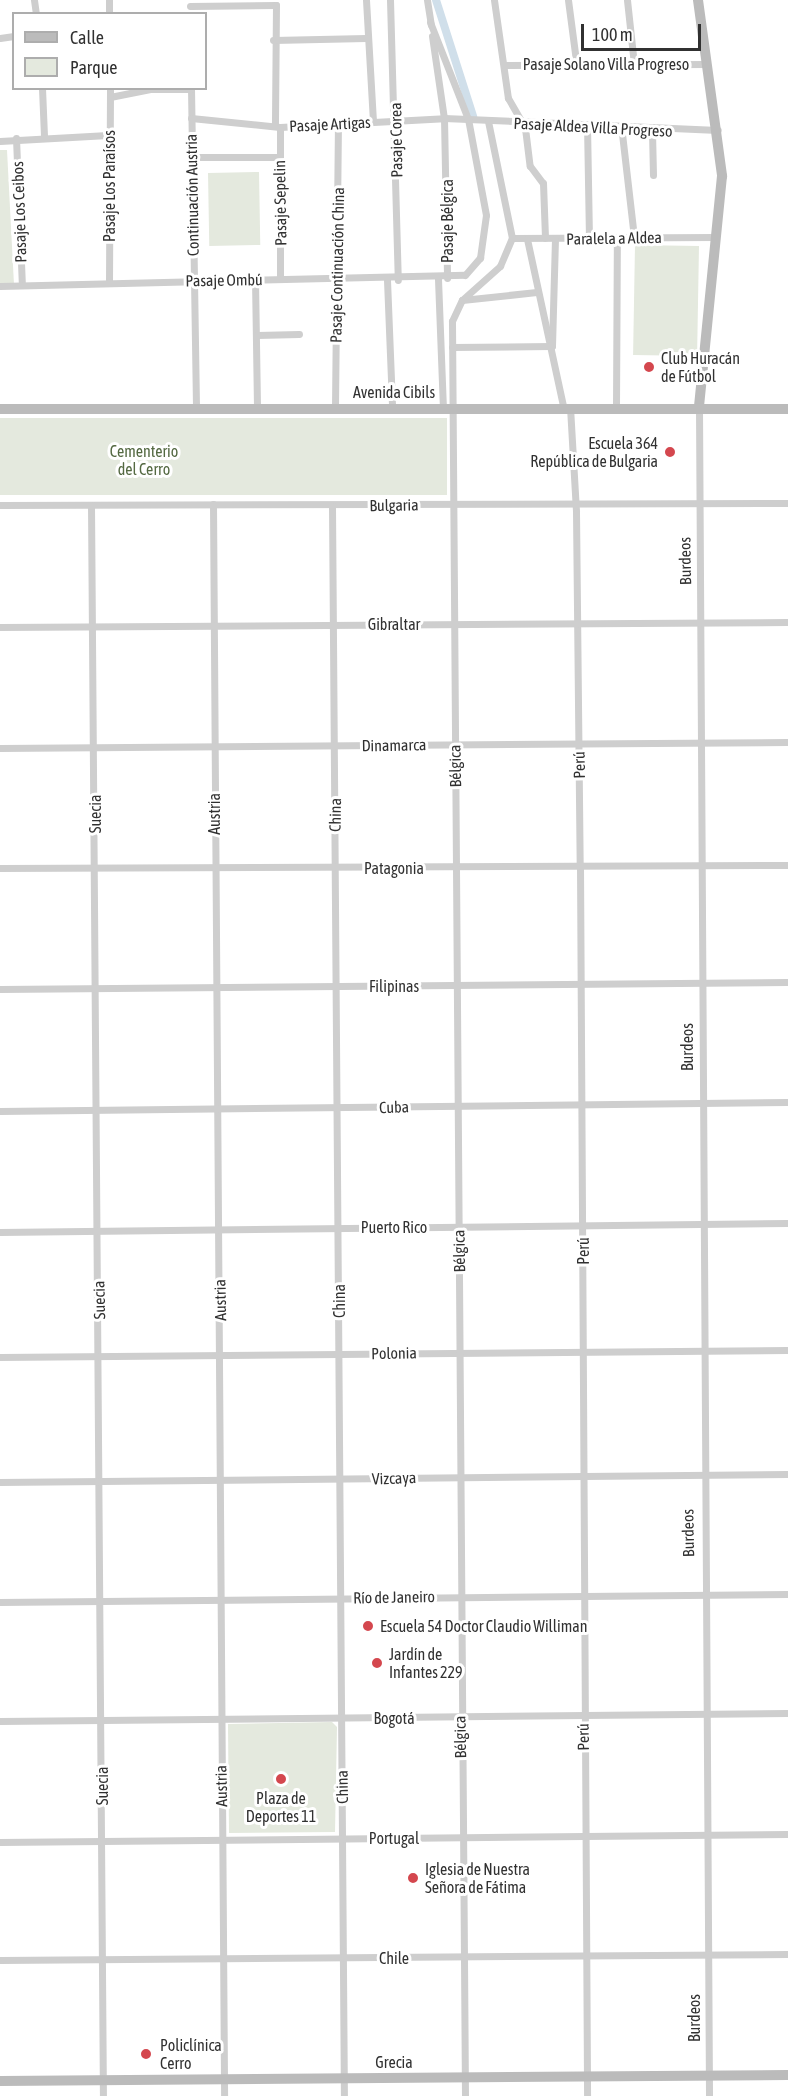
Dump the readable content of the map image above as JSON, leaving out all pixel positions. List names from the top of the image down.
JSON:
{
  "streets": {
    "street": [
      "Pasaje Solano Villa Progreso",
      "Pasaje Artigas",
      "Pasaje Aldea Villa Progreso",
      "Pasaje Corea",
      "Pasaje Los Paraísos",
      "Continuación Austria",
      "Pasaje Sepelin",
      "Pasaje Los Ceibos",
      "Pasaje Bélgica",
      "Paralela a Aldea",
      "Pasaje Continuación China",
      "Pasaje Ombú",
      "Avenida Cibils",
      "Bulgaria",
      "Burdeos",
      "Gibraltar",
      "Dinamarca",
      "Perú",
      "Bélgica",
      "Suecia",
      "Austria",
      "China",
      "Patagonia",
      "Filipinas",
      "Cuba",
      "Puerto Rico",
      "Polonia",
      "Vizcaya",
      "Río de Janeiro",
      "Bogotá",
      "Portugal",
      "Chile",
      "Grecia"
    ]
  },
  "crossings": [
    ["Pasaje Solano Villa Progreso", "Burdeos"],
    ["Pasaje Artigas", "Pasaje Aldea Villa Progreso"],
    ["Pasaje Artigas", "Pasaje Corea"],
    ["Pasaje Artigas", "Continuación Austria"],
    ["Pasaje Artigas", "Pasaje Sepelin"],
    ["Pasaje Artigas", "Pasaje Bélgica"],
    ["Pasaje Artigas", "Pasaje Continuación China"],
    ["Pasaje Aldea Villa Progreso", "Pasaje Bélgica"],
    ["Pasaje Aldea Villa Progreso", "Burdeos"],
    ["Pasaje Corea", "Pasaje Ombú"],
    ["Pasaje Los Paraísos", "Pasaje Ombú"],
    ["Continuación Austria", "Pasaje Ombú"],
    ["Continuación Austria", "Avenida Cibils"],
    ["Pasaje Sepelin", "Pasaje Ombú"],
    ["Pasaje Los Ceibos", "Pasaje Ombú"],
    ["Pasaje Bélgica", "Pasaje Ombú"],
    ["Pasaje Bélgica", "Avenida Cibils"],
    ["Paralela a Aldea", "Burdeos"],
    ["Pasaje Continuación China", "Pasaje Ombú"],
    ["Pasaje Continuación China", "Avenida Cibils"],
    ["Avenida Cibils", "Burdeos"],
    ["Avenida Cibils", "Perú"],
    ["Avenida Cibils", "Bélgica"],
    ["Bulgaria", "Burdeos"],
    ["Bulgaria", "Perú"],
    ["Bulgaria", "Bélgica"],
    ["Bulgaria", "Suecia"],
    ["Bulgaria", "Austria"],
    ["Bulgaria", "China"],
    ["Burdeos", "Gibraltar"],
    ["Burdeos", "Dinamarca"],
    ["Burdeos", "Patagonia"],
    ["Burdeos", "Filipinas"],
    ["Burdeos", "Cuba"],
    ["Burdeos", "Puerto Rico"],
    ["Burdeos", "Polonia"],
    ["Burdeos", "Vizcaya"],
    ["Burdeos", "Río de Janeiro"],
    ["Burdeos", "Bogotá"],
    ["Burdeos", "Portugal"],
    ["Burdeos", "Chile"],
    ["Burdeos", "Grecia"],
    ["Gibraltar", "Perú"],
    ["Gibraltar", "Bélgica"],
    ["Gibraltar", "Suecia"],
    ["Gibraltar", "Austria"],
    ["Gibraltar", "China"],
    ["Dinamarca", "Perú"],
    ["Dinamarca", "Bélgica"],
    ["Dinamarca", "Suecia"],
    ["Dinamarca", "Austria"],
    ["Dinamarca", "China"],
    ["Perú", "Patagonia"],
    ["Perú", "Filipinas"],
    ["Perú", "Cuba"],
    ["Perú", "Puerto Rico"],
    ["Perú", "Polonia"],
    ["Perú", "Vizcaya"],
    ["Perú", "Río de Janeiro"],
    ["Perú", "Bogotá"],
    ["Perú", "Portugal"],
    ["Perú", "Chile"],
    ["Perú", "Grecia"],
    ["Bélgica", "Patagonia"],
    ["Bélgica", "Filipinas"],
    ["Bélgica", "Cuba"],
    ["Bélgica", "Puerto Rico"],
    ["Bélgica", "Polonia"],
    ["Bélgica", "Vizcaya"],
    ["Bélgica", "Río de Janeiro"],
    ["Bélgica", "Bogotá"],
    ["Bélgica", "Portugal"],
    ["Bélgica", "Chile"],
    ["Bélgica", "Grecia"],
    ["Suecia", "Patagonia"],
    ["Suecia", "Filipinas"],
    ["Suecia", "Cuba"],
    ["Suecia", "Puerto Rico"],
    ["Suecia", "Polonia"],
    ["Suecia", "Vizcaya"],
    ["Suecia", "Río de Janeiro"],
    ["Suecia", "Bogotá"],
    ["Suecia", "Portugal"],
    ["Suecia", "Chile"],
    ["Suecia", "Grecia"],
    ["Austria", "Patagonia"],
    ["Austria", "Filipinas"],
    ["Austria", "Cuba"],
    ["Austria", "Puerto Rico"],
    ["Austria", "Polonia"],
    ["Austria", "Vizcaya"],
    ["Austria", "Río de Janeiro"],
    ["Austria", "Bogotá"],
    ["Austria", "Portugal"],
    ["Austria", "Chile"],
    ["Austria", "Grecia"],
    ["China", "Patagonia"],
    ["China", "Filipinas"],
    ["China", "Cuba"],
    ["China", "Puerto Rico"],
    ["China", "Polonia"],
    ["China", "Vizcaya"],
    ["China", "Río de Janeiro"],
    ["China", "Bogotá"],
    ["China", "Portugal"],
    ["China", "Chile"],
    ["China", "Grecia"]
  ],
  "parks": ["Cementerio del Cerro"],
  "places": [
    "Club Huracán de Fútbol",
    "Escuela 364 República de Bulgaria",
    "Escuela 54 Doctor Claudio Williman",
    "Jardín de Infantes 229",
    "Plaza de Deportes 11",
    "Iglesia de Nuestra Señora de Fátima",
    "Policlínica Cerro"
  ],
  "legend": ["Calle", "Parque"],
  "scale_bar": "100 m"
}
